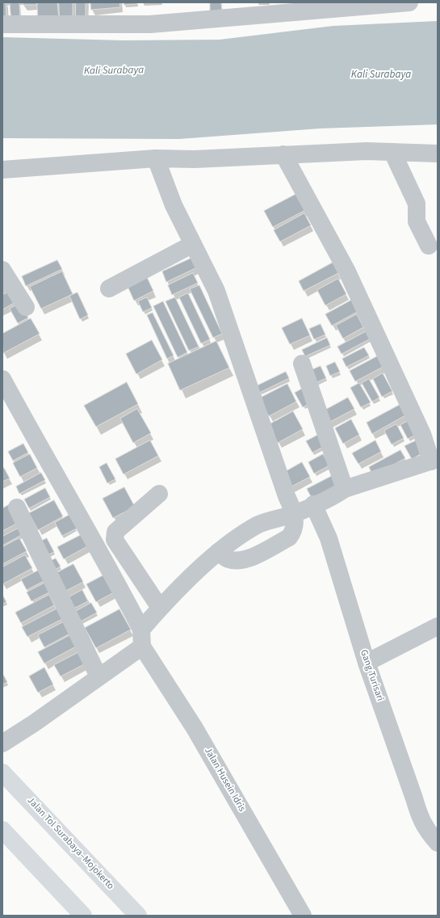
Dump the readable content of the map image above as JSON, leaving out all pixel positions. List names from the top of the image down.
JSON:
{
  "streets": {
    "highway": ["Jalan Tol Surabaya–Mojokerto"],
    "street": ["Gang Turisari", "Jalan Husein Idris"]
  },
  "water": ["Kali Surabaya"]
}
